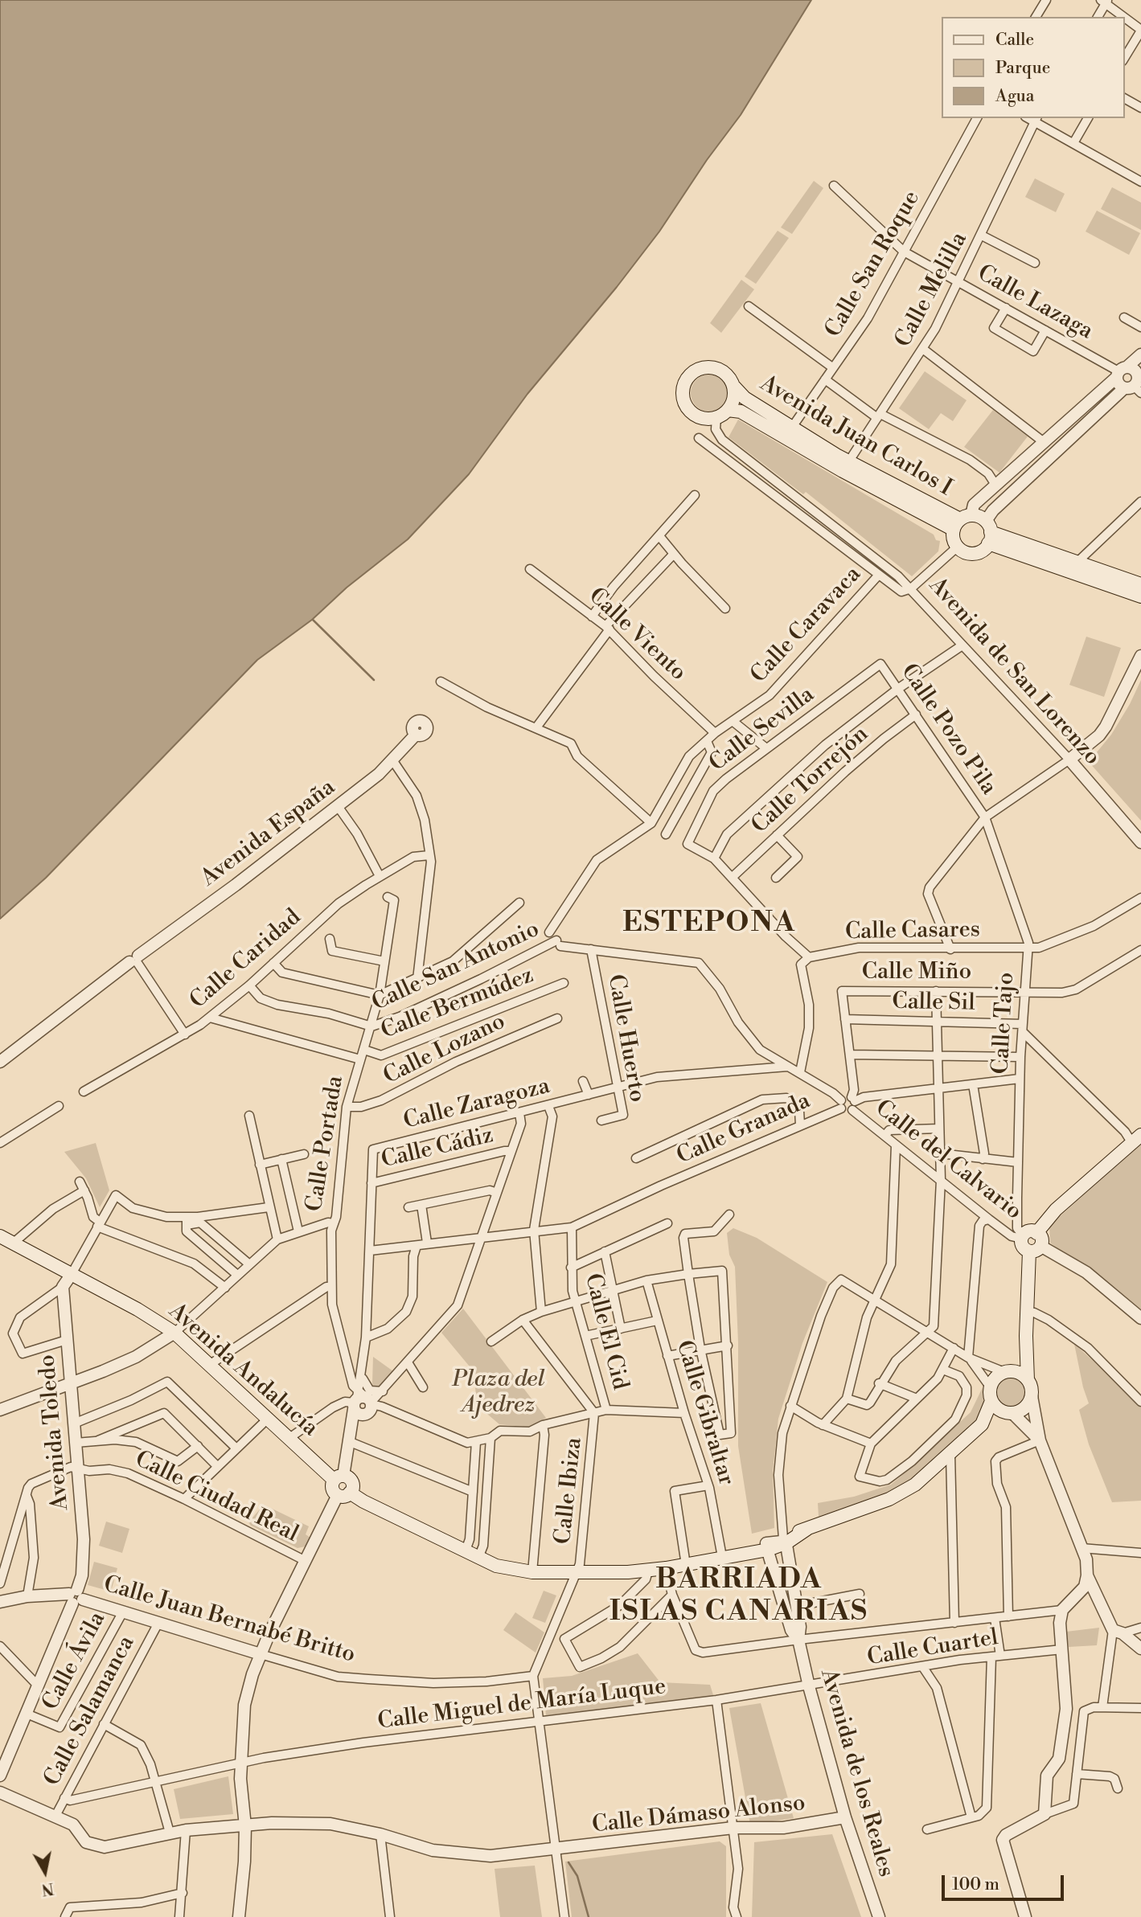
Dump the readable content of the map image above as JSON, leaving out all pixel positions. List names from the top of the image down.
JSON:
{
  "streets": {
    "main road": ["Avenida Juan Carlos I", "Avenida Andalucía"],
    "street": [
      "Calle San Roque",
      "Calle Melilla",
      "Calle Lazaga",
      "Calle Caravaca",
      "Calle Viento",
      "Avenida de San Lorenzo",
      "Calle Sevilla",
      "Calle Pozo Pila",
      "Calle Torrejón",
      "Avenida España",
      "Calle Casares",
      "Calle Caridad",
      "Calle San Antonio",
      "Calle Miño",
      "Calle Sil",
      "Calle Bermúdez",
      "Calle Tajo",
      "Calle Huerto",
      "Calle Lozano",
      "Calle Zaragoza",
      "Calle Granada",
      "Calle Portada",
      "Calle Cádiz",
      "Calle del Calvario",
      "Calle El Cid",
      "Calle Gibraltar",
      "Avenida Toledo",
      "Calle Ibiza",
      "Calle Ciudad Real",
      "Calle Juan Bernabé Britto",
      "Calle Cuartel",
      "Calle Ávila",
      "Calle Miguel de María Luque",
      "Calle Salamanca",
      "Avenida de los Reales",
      "Calle Dámaso Alonso"
    ]
  },
  "crossings": [
    ["Calle San Roque", "Calle Lazaga"],
    ["Calle San Roque", "Avenida Juan Carlos I"],
    ["Calle Melilla", "Calle Lazaga"],
    ["Calle Melilla", "Avenida Juan Carlos I"],
    ["Avenida Juan Carlos I", "Avenida de San Lorenzo"],
    ["Calle Caravaca", "Calle Viento"],
    ["Calle Caravaca", "Avenida de San Lorenzo"],
    ["Calle Sevilla", "Calle Pozo Pila"],
    ["Calle Pozo Pila", "Calle Torrejón"],
    ["Calle Pozo Pila", "Calle Tajo"],
    ["Calle Casares", "Calle Tajo"],
    ["Calle San Antonio", "Calle Huerto"],
    ["Calle San Antonio", "Calle Portada"],
    ["Calle Miño", "Calle Sil"],
    ["Calle Miño", "Calle Tajo"],
    ["Calle Sil", "Calle Tajo"],
    ["Calle Bermúdez", "Calle Portada"],
    ["Calle Tajo", "Calle Granada"],
    ["Calle Tajo", "Calle del Calvario"],
    ["Calle Huerto", "Calle Zaragoza"],
    ["Calle Lozano", "Calle Portada"],
    ["Calle Zaragoza", "Calle Cádiz"],
    ["Calle Granada", "Calle del Calvario"],
    ["Calle Granada", "Calle El Cid"],
    ["Calle Portada", "Avenida Andalucía"],
    ["Avenida Toledo", "Calle Ciudad Real"],
    ["Avenida Toledo", "Calle Juan Bernabé Britto"],
    ["Avenida Toledo", "Calle Ávila"],
    ["Calle Ibiza", "Calle Juan Bernabé Britto"],
    ["Calle Juan Bernabé Britto", "Calle Ávila"],
    ["Calle Juan Bernabé Britto", "Calle Salamanca"],
    ["Calle Cuartel", "Calle Miguel de María Luque"],
    ["Calle Cuartel", "Avenida de los Reales"],
    ["Calle Miguel de María Luque", "Calle Salamanca"],
    ["Calle Miguel de María Luque", "Avenida de los Reales"],
    ["Calle Salamanca", "Calle Dámaso Alonso"],
    ["Avenida de los Reales", "Calle Dámaso Alonso"]
  ],
  "districts": ["ESTEPONA", "BARRIADA ISLAS CANARIAS"],
  "parks": ["Plaza del Ajedrez"],
  "legend": ["Calle", "Parque", "Agua"],
  "scale_bar": "100 m",
  "north": "bottom"
}
